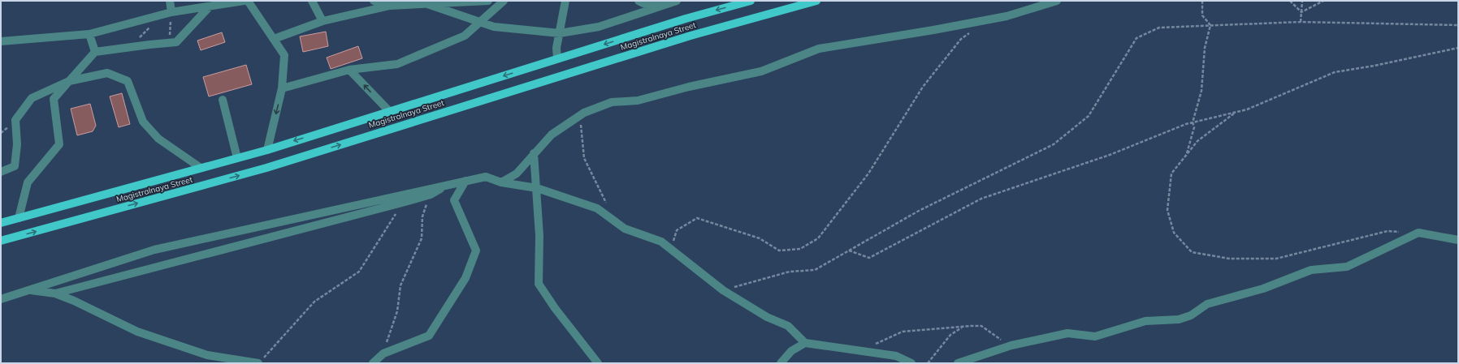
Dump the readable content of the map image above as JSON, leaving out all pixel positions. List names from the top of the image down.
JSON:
{
  "streets": {
    "main road": ["Magistralnaya Street"]
  }
}
